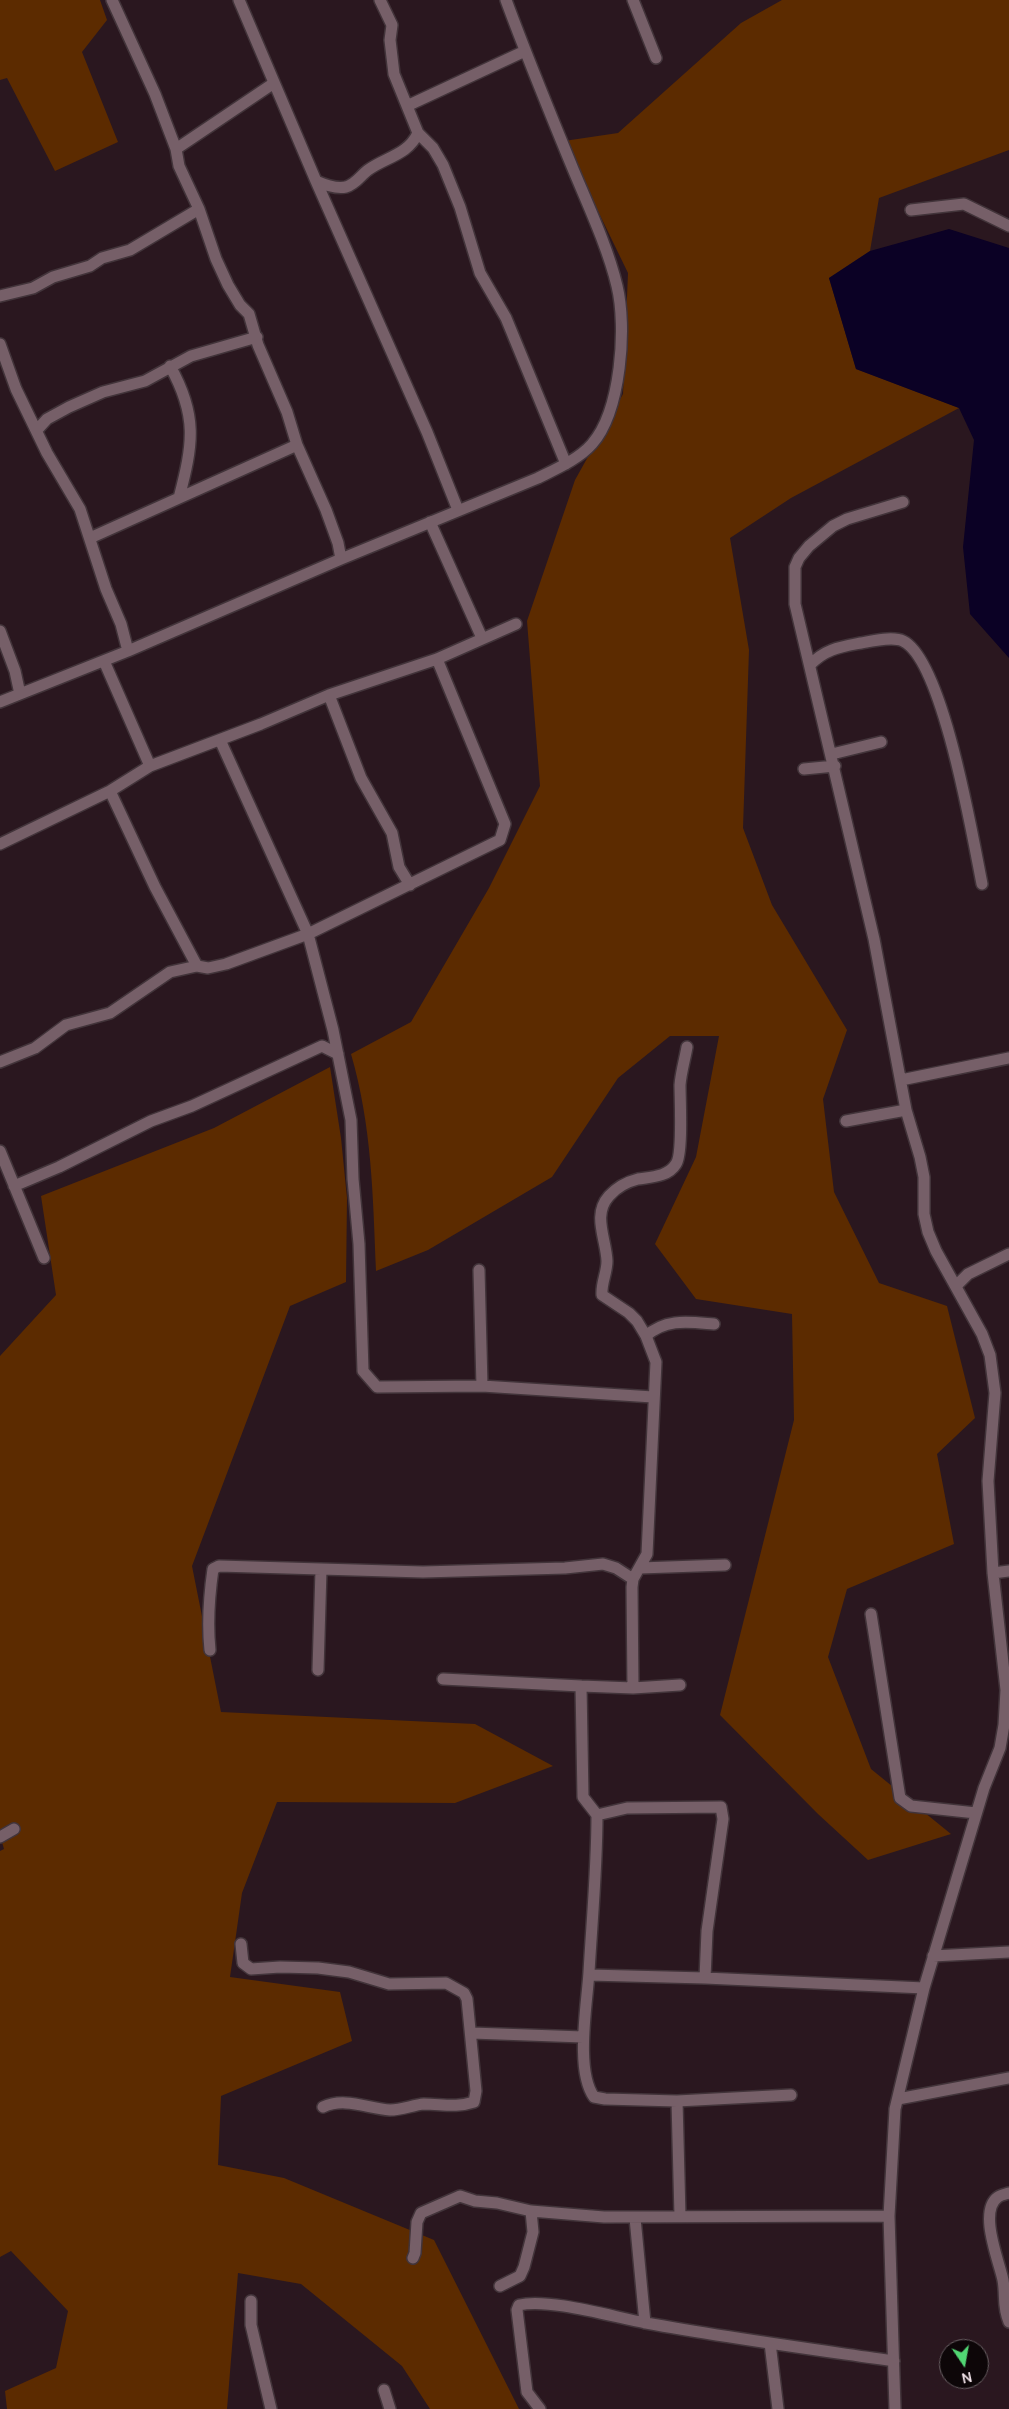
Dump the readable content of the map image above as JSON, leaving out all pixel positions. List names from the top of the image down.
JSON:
{
  "north": "bottom"
}
